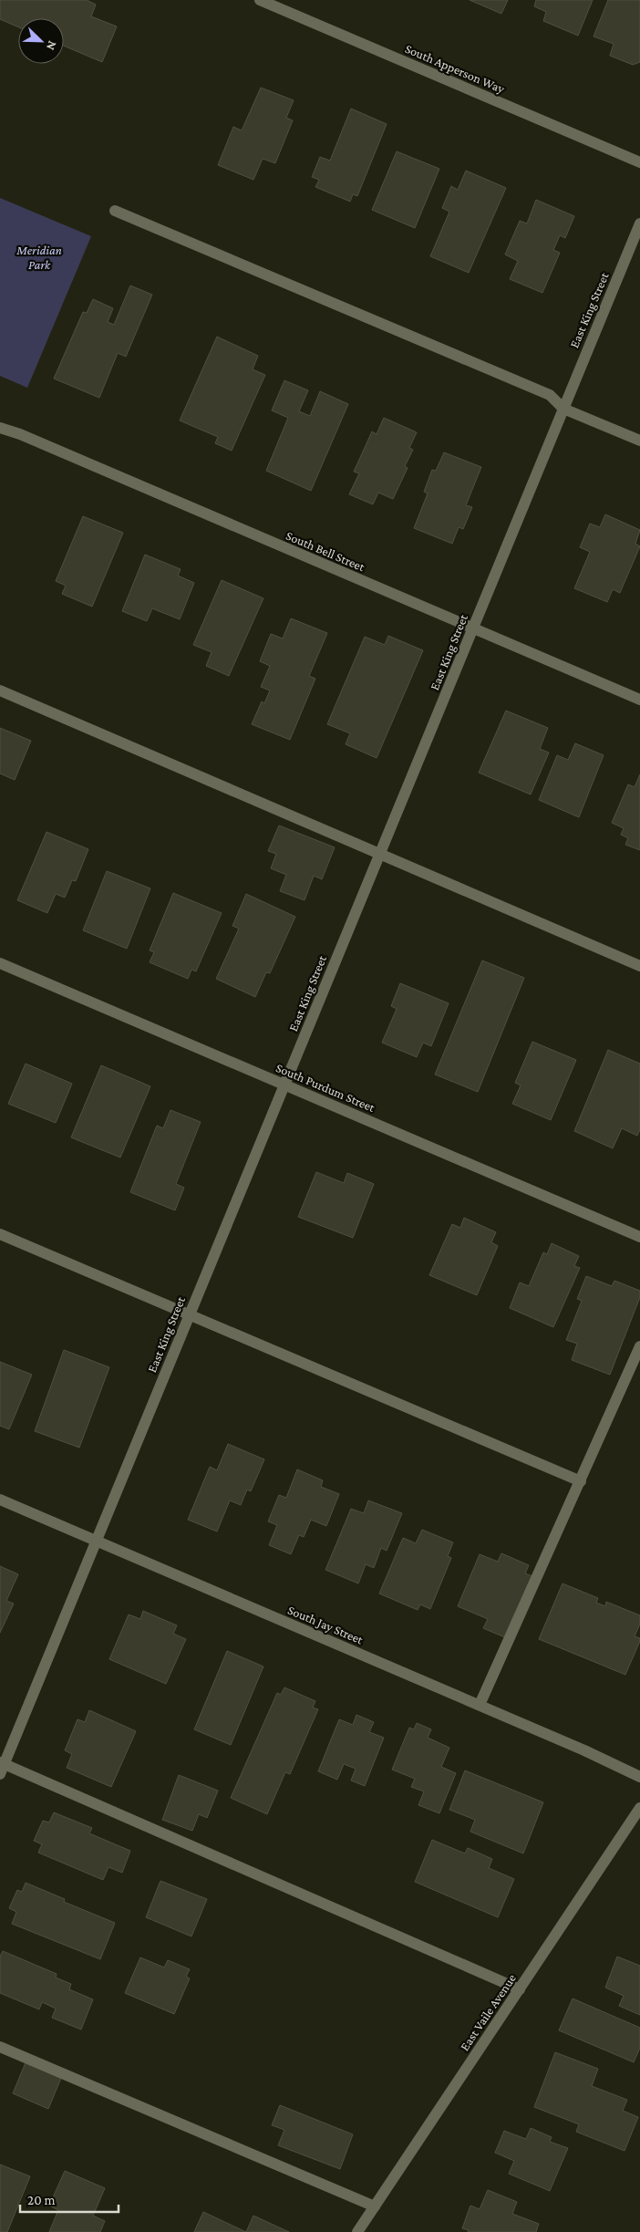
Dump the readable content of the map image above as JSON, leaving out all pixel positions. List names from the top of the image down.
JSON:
{
  "streets": {
    "street": [
      "South Apperson Way",
      "East King Street",
      "South Bell Street",
      "South Purdum Street",
      "South Jay Street",
      "East Vaile Avenue"
    ]
  },
  "crossings": [
    ["East King Street", "South Bell Street"],
    ["East King Street", "South Purdum Street"],
    ["East King Street", "South Jay Street"]
  ],
  "parks": ["Meridian Park"],
  "scale_bar": "20 m",
  "north": "bottom right"
}
